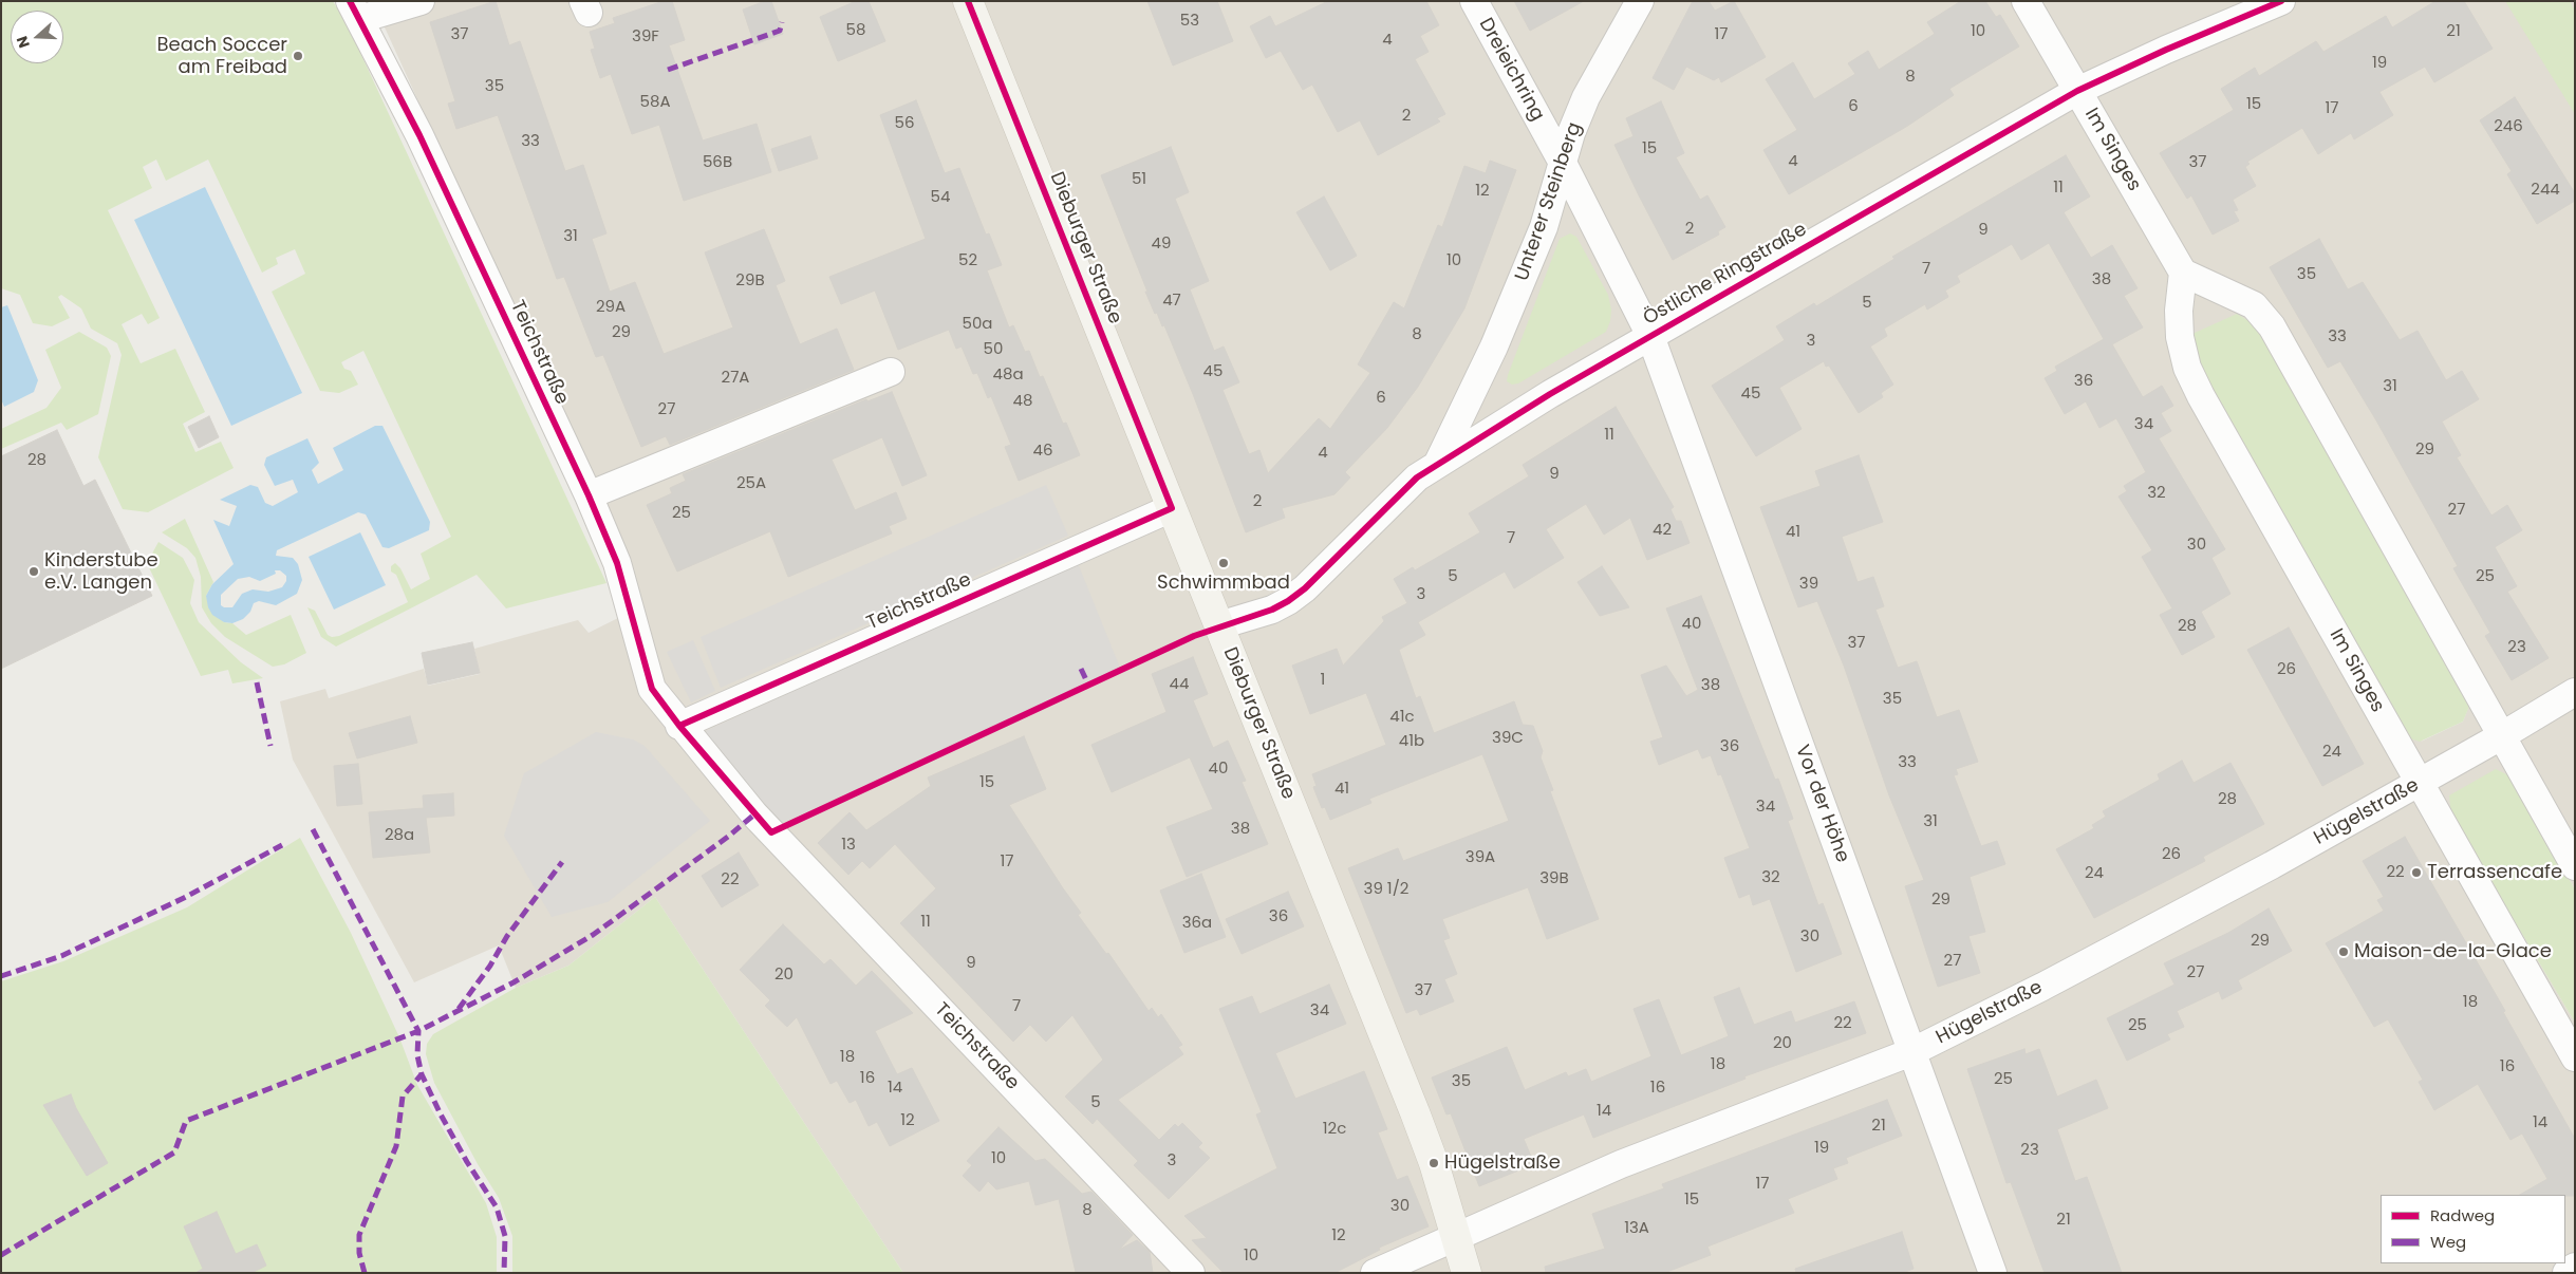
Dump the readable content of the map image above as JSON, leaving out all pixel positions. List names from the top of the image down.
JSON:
{
  "streets": {
    "street": [
      "Dreieichring",
      "Im Singes",
      "Unterer Steinberg",
      "Dieburger Straße",
      "Östliche Ringstraße",
      "Teichstraße",
      "Vor der Höhe",
      "Hügelstraße"
    ]
  },
  "crossings": [
    ["Dreieichring", "Unterer Steinberg"],
    ["Dreieichring", "Östliche Ringstraße"],
    ["Dreieichring", "Vor der Höhe"],
    ["Im Singes", "Östliche Ringstraße"],
    ["Im Singes", "Hügelstraße"],
    ["Unterer Steinberg", "Östliche Ringstraße"],
    ["Dieburger Straße", "Östliche Ringstraße"],
    ["Dieburger Straße", "Teichstraße"],
    ["Dieburger Straße", "Hügelstraße"],
    ["Östliche Ringstraße", "Vor der Höhe"],
    ["Vor der Höhe", "Hügelstraße"]
  ],
  "places": [
    "Beach Soccer am Freibad",
    "Schwimmbad",
    "Kinderstube e.V. Langen",
    "Terrassencafe",
    "Maison-de-la-Glace",
    "Hügelstraße"
  ],
  "house_numbers": [
    "53",
    "58",
    "10",
    "21",
    "37",
    "17",
    "39F",
    "4",
    "19",
    "8",
    "35",
    "58A",
    "15",
    "6",
    "17",
    "2",
    "56",
    "246",
    "33",
    "15",
    "4",
    "56B",
    "37",
    "51",
    "11",
    "244",
    "12",
    "54",
    "2",
    "9",
    "31",
    "49",
    "52",
    "10",
    "7",
    "35",
    "38",
    "29B",
    "47",
    "5",
    "29A",
    "50a",
    "29",
    "8",
    "33",
    "3",
    "50",
    "45",
    "48a",
    "27A",
    "36",
    "31",
    "45",
    "6",
    "48",
    "27",
    "34",
    "11",
    "29",
    "46",
    "4",
    "28",
    "9",
    "25A",
    "32",
    "2",
    "27",
    "25",
    "42",
    "41",
    "7",
    "30",
    "5",
    "25",
    "39",
    "3",
    "40",
    "28",
    "37",
    "23",
    "26",
    "1",
    "44",
    "38",
    "35",
    "41c",
    "39C",
    "41b",
    "36",
    "24",
    "33",
    "40",
    "15",
    "41",
    "28",
    "34",
    "31",
    "38",
    "28a",
    "13",
    "26",
    "39A",
    "17",
    "22",
    "24",
    "32",
    "39B",
    "22",
    "39 1/2",
    "29",
    "36",
    "11",
    "36a",
    "30",
    "29",
    "27",
    "9",
    "27",
    "20",
    "37",
    "18",
    "7",
    "34",
    "22",
    "25",
    "20",
    "18",
    "18",
    "16",
    "16",
    "25",
    "35",
    "14",
    "16",
    "5",
    "14",
    "12",
    "14",
    "21",
    "12c",
    "19",
    "23",
    "10",
    "3",
    "17",
    "15",
    "30",
    "8",
    "21",
    "13A",
    "12",
    "10"
  ],
  "legend": ["Radweg", "Weg"],
  "north": "left"
}
